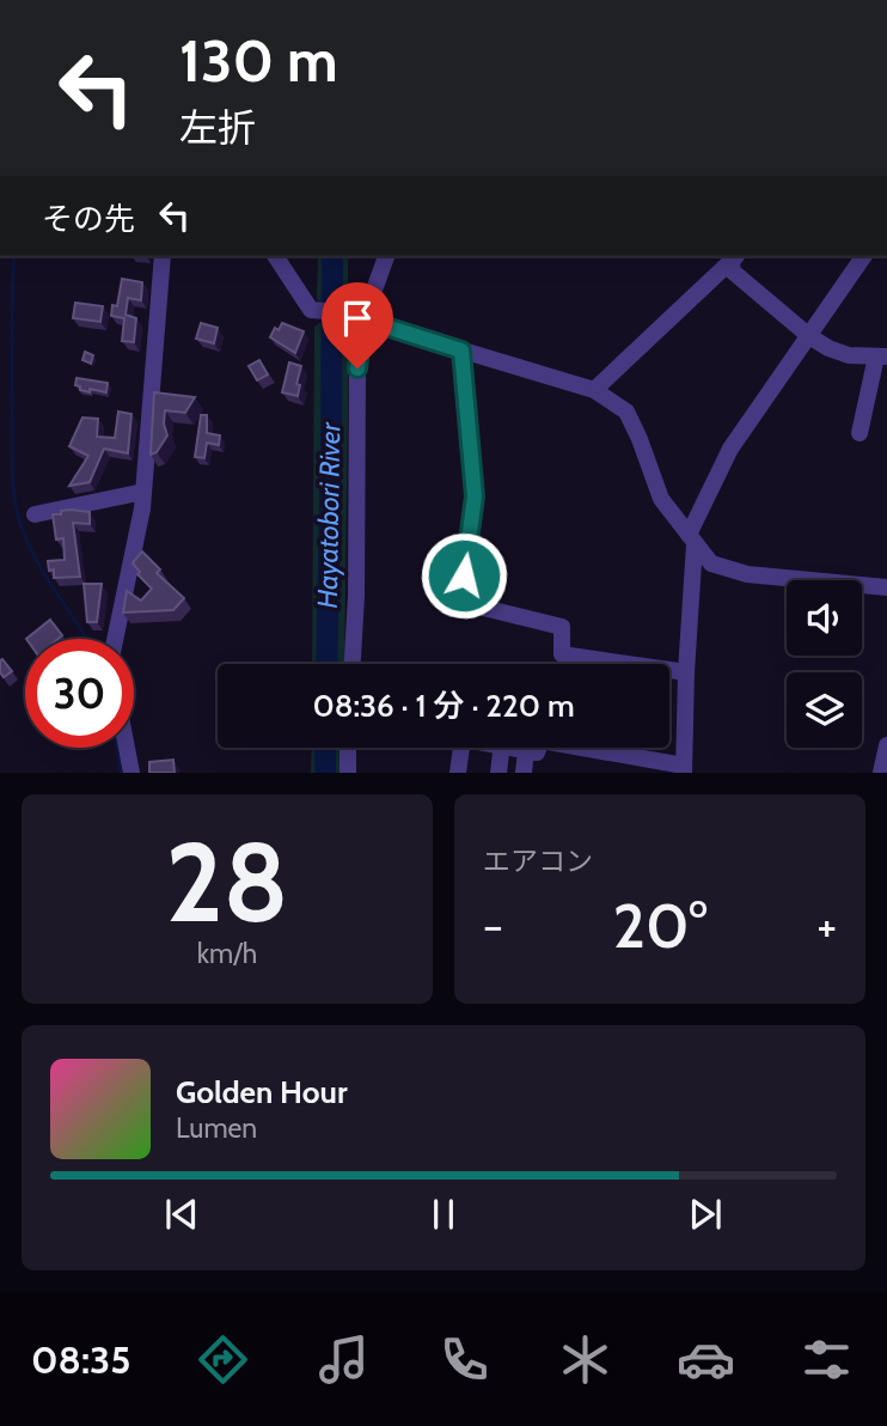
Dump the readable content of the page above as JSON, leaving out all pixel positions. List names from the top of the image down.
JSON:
{
  "water": ["Hayatobori River"],
  "page": {
    "turn": ["130 m", "左折"],
    "then": "その先",
    "limit": "30",
    "trip": "08:36 · 1 分 · 220 m",
    "tile": [
      ["28", "km/h"],
      "エアコン"
    ],
    "heat": ["−", "20°", "+"],
    "song": ["Golden Hour", "Lumen"],
    "tabs": "08:35"
  }
}
